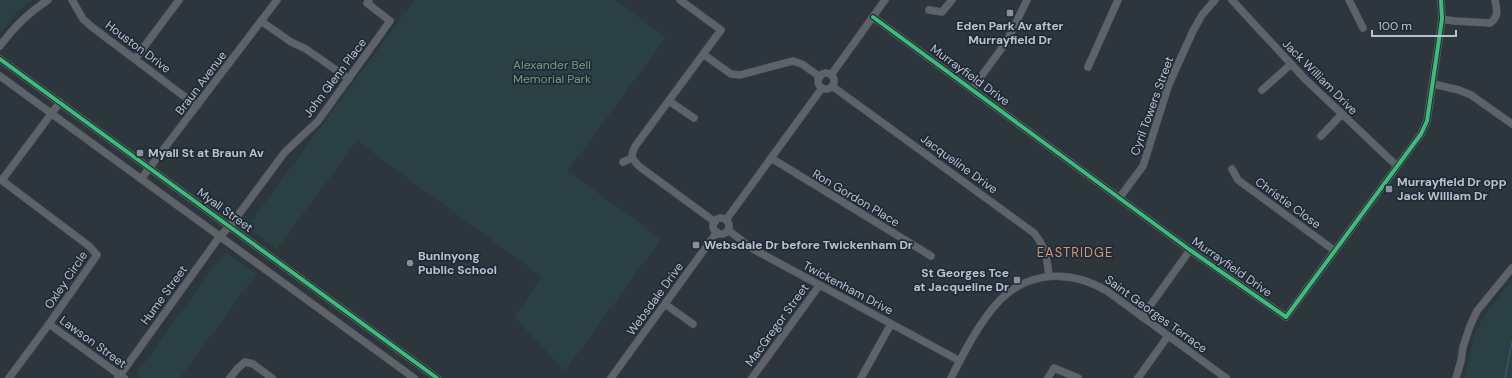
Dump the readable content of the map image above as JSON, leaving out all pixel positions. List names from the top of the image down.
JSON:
{
  "streets": {
    "street": [
      "Houston Drive",
      "Murrayfield Drive",
      "Jack William Drive",
      "John Glenn Place",
      "Braun Avenue",
      "Cyril Towers Street",
      "Jacqueline Drive",
      "Ron Gordon Place",
      "Christie Close",
      "Myall Street",
      "Oxley Circle",
      "Twickenham Drive",
      "Hume Street",
      "Websdale Drive",
      "Saint Georges Terrace",
      "MacGregor Street",
      "Lawson Street"
    ]
  },
  "crossings": [
    ["Houston Drive", "Braun Avenue"],
    ["Murrayfield Drive", "Jack William Drive"],
    ["Murrayfield Drive", "Cyril Towers Street"],
    ["Murrayfield Drive", "Christie Close"],
    ["John Glenn Place", "Myall Street"],
    ["John Glenn Place", "Hume Street"],
    ["Braun Avenue", "Myall Street"],
    ["Jacqueline Drive", "Saint Georges Terrace"],
    ["Myall Street", "Hume Street"],
    ["Oxley Circle", "Lawson Street"],
    ["Twickenham Drive", "Websdale Drive"],
    ["Twickenham Drive", "Saint Georges Terrace"],
    ["Twickenham Drive", "MacGregor Street"],
    ["Hume Street", "Lawson Street"]
  ],
  "districts": ["EASTRIDGE"],
  "parks": ["Alexander Bell Memorial Park"],
  "places": {
    "transit": [
      "Eden Park Av after Murrayfield Dr",
      "Myall St at Braun Av",
      "Murrayfield Dr opp Jack William Dr",
      "Websdale Dr before Twickenham Dr",
      "St Georges Tce at Jacqueline Dr"
    ],
    "other": ["Buninyong Public School"]
  },
  "scale_bar": "100 m"
}
